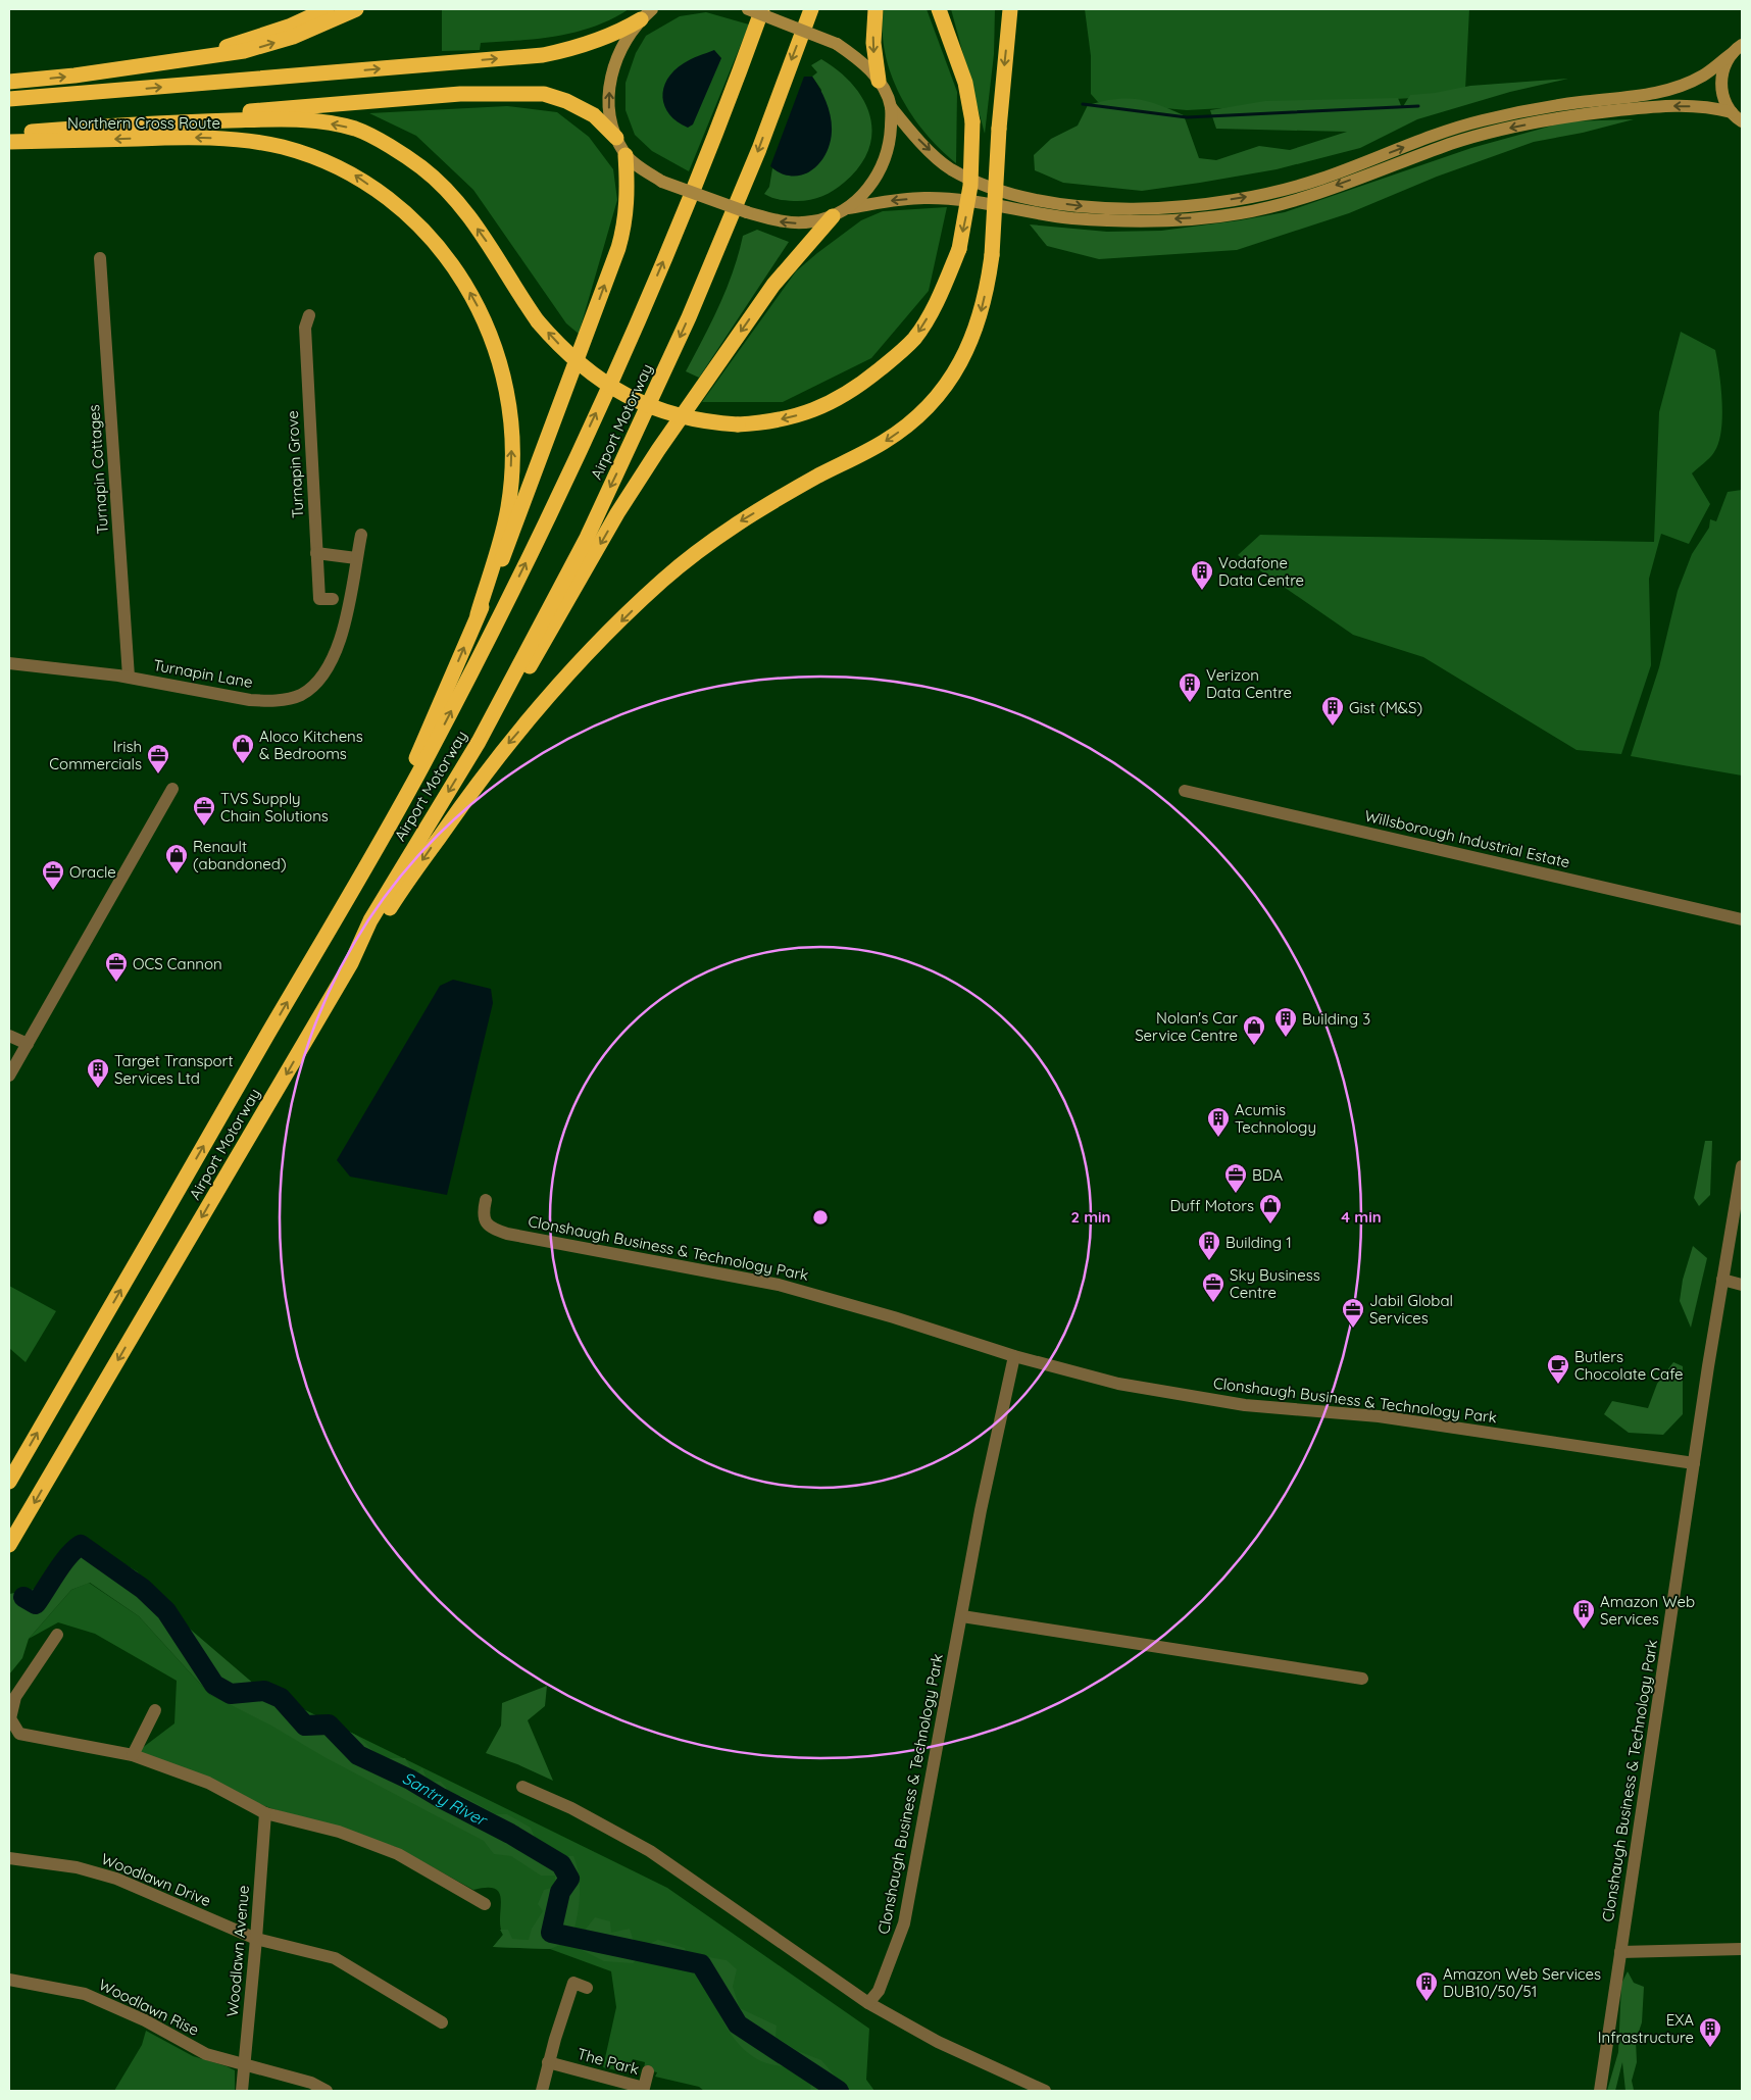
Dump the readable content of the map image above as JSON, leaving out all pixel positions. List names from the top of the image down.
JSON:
{
  "streets": {
    "highway": ["Northern Cross Route", "Airport Motorway"],
    "street": [
      "Turnapin Grove",
      "Turnapin Cottages",
      "Turnapin Lane",
      "Willsborough Industrial Estate",
      "Clonshaugh Business & Technology Park",
      "Woodlawn Drive",
      "Woodlawn Avenue",
      "Woodlawn Rise",
      "The Park"
    ]
  },
  "crossings": [
    ["Turnapin Cottages", "Turnapin Lane"],
    ["Woodlawn Drive", "Woodlawn Avenue"],
    ["Woodlawn Avenue", "Woodlawn Rise"]
  ],
  "water": ["Santry River"],
  "places": {
    "building": [
      "Vodafone Data Centre",
      "Verizon Data Centre",
      "Gist (M&S)",
      "Building 3",
      "Target Transport Services Ltd",
      "Acumis Technology",
      "Building 1",
      "Amazon Web Services",
      "Amazon Web Services DUB10/50/51",
      "EXA Infrastructure"
    ],
    "shop": [
      "Aloco Kitchens & Bedrooms",
      "Renault (abandoned)",
      "Nolan's Car Service Centre",
      "Duff Motors"
    ],
    "office": [
      "Irish Commercials",
      "TVS Supply Chain Solutions",
      "Oracle",
      "OCS Cannon",
      "BDA",
      "Sky Business Centre",
      "Jabil Global Services"
    ],
    "cafe": ["Butlers Chocolate Cafe"]
  },
  "rings": ["2 min", "4 min"]
}
